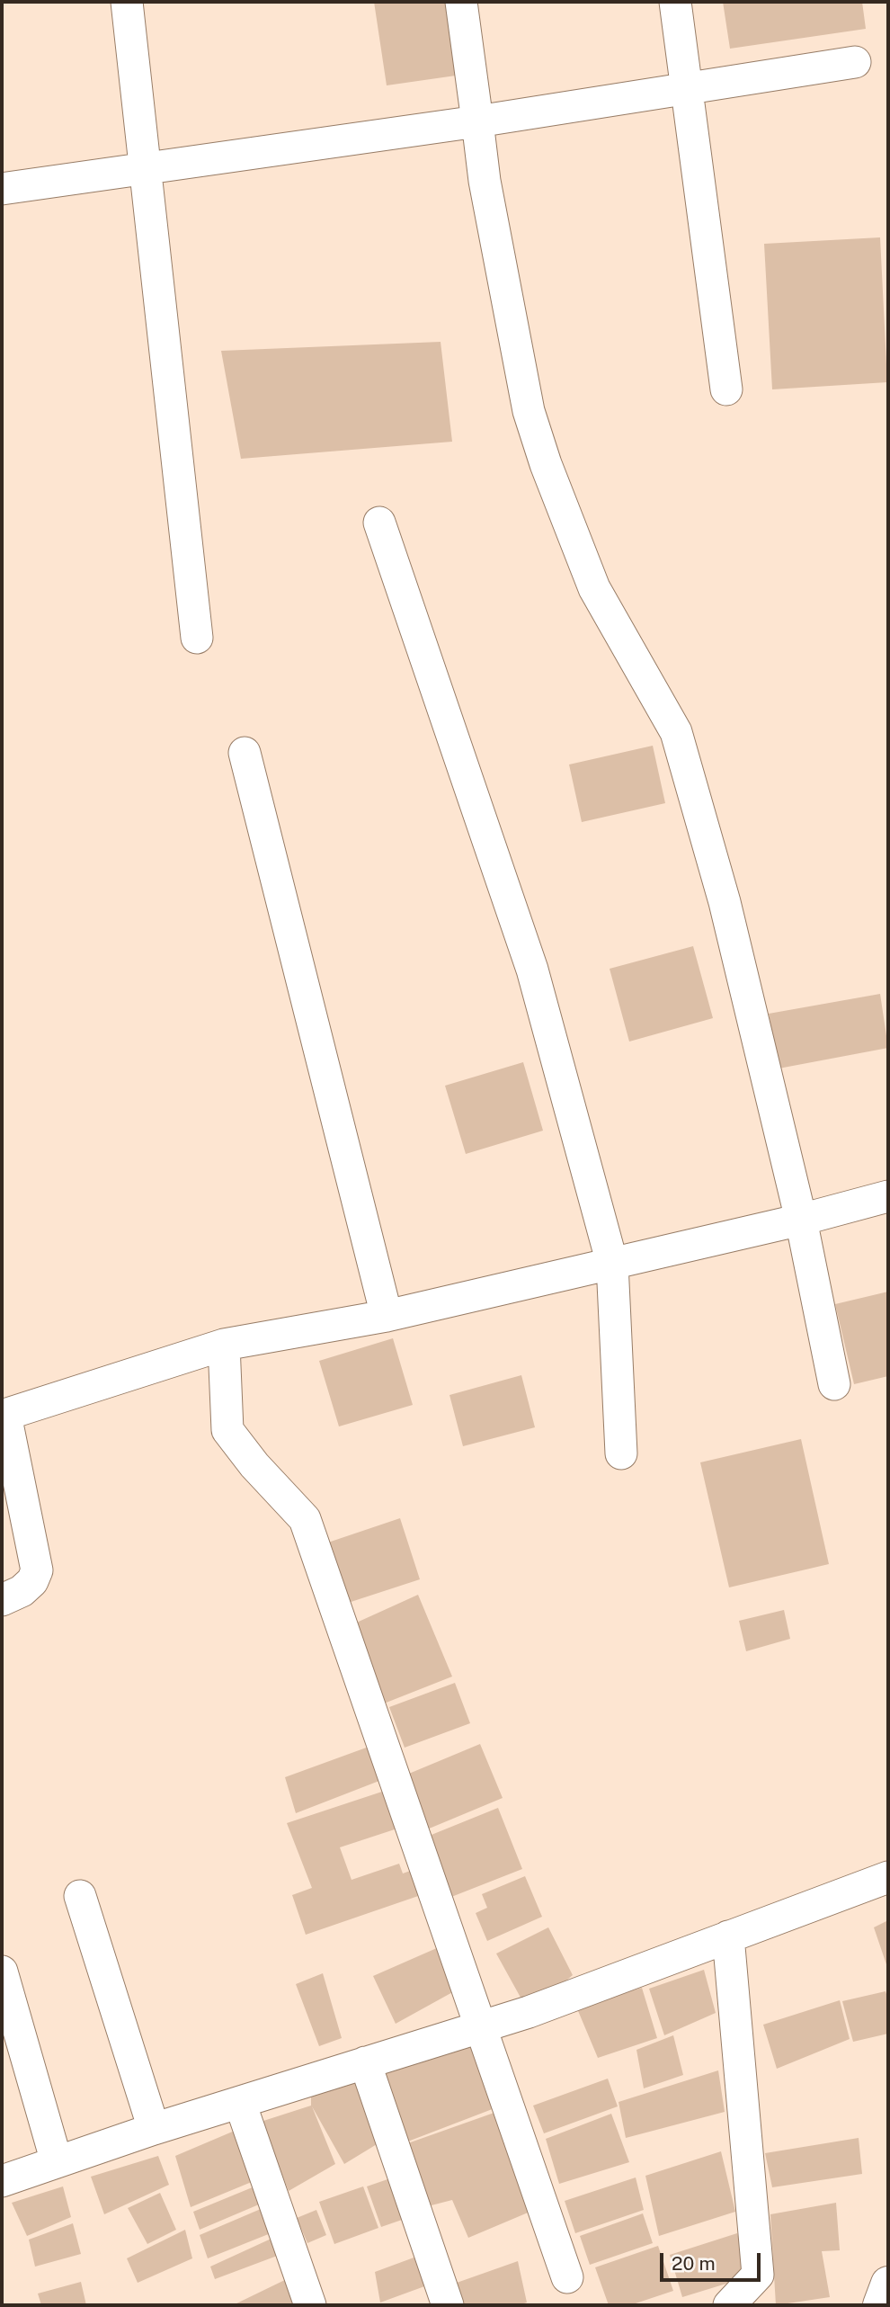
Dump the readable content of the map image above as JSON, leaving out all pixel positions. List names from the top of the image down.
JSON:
{
  "scale_bar": "20 m"
}
